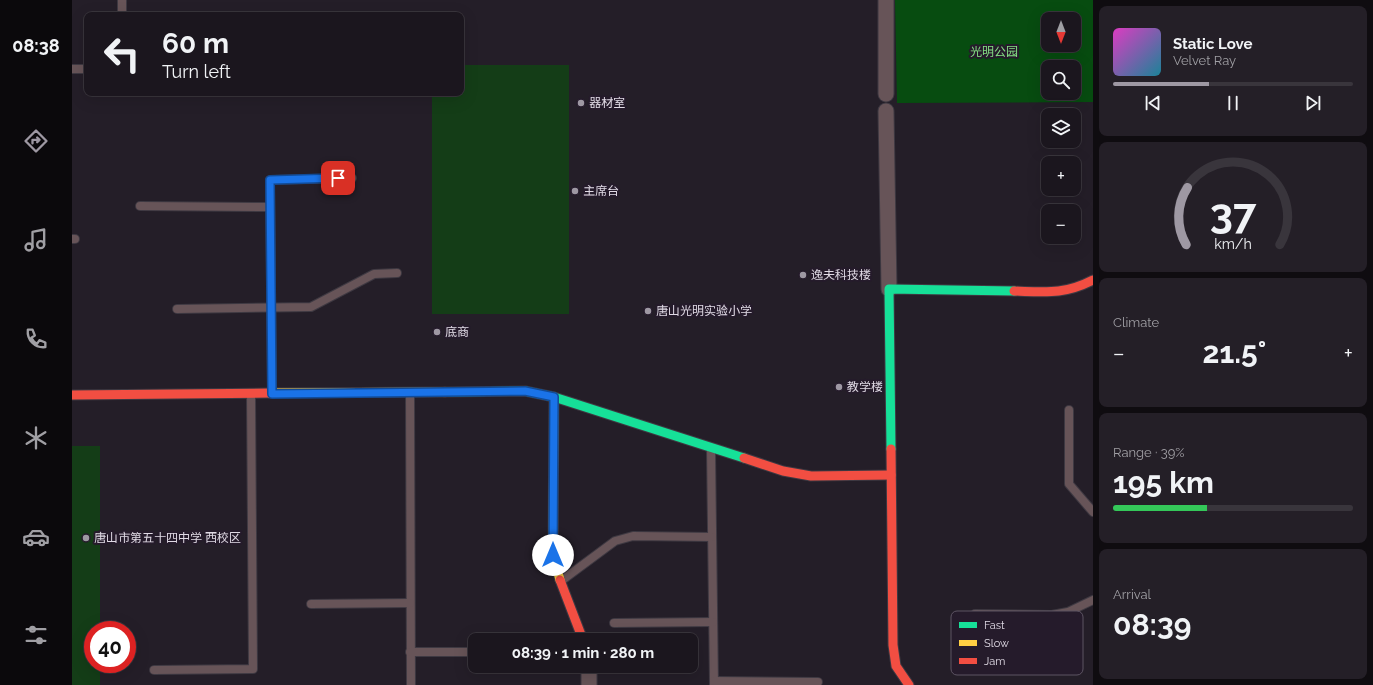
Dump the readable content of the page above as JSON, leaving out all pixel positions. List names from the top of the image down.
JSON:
{
  "parks": ["光明公园"],
  "places": [
    "器材室",
    "主席台",
    "逸夫科技楼",
    "唐山光明实验小学",
    "底商",
    "教学楼",
    "唐山市第五十四中学 西校区"
  ],
  "legend": ["Fast", "Slow", "Jam"],
  "north": "bottom",
  "page": {
    "tabs": "08:38",
    "map_buttons": ["+", "−"],
    "turn": ["60 m", "Turn left"],
    "song": ["Static Love", "Velvet Ray"],
    "tile": [
      "Climate",
      ["Range · 39%", "195 km"],
      ["Arrival", "08:39"]
    ],
    "heat": ["−", "21.5°", "+"],
    "limit": "40",
    "trip": "08:39 · 1 min · 280 m",
    "gauge": ["37", "km/h"]
  }
}
